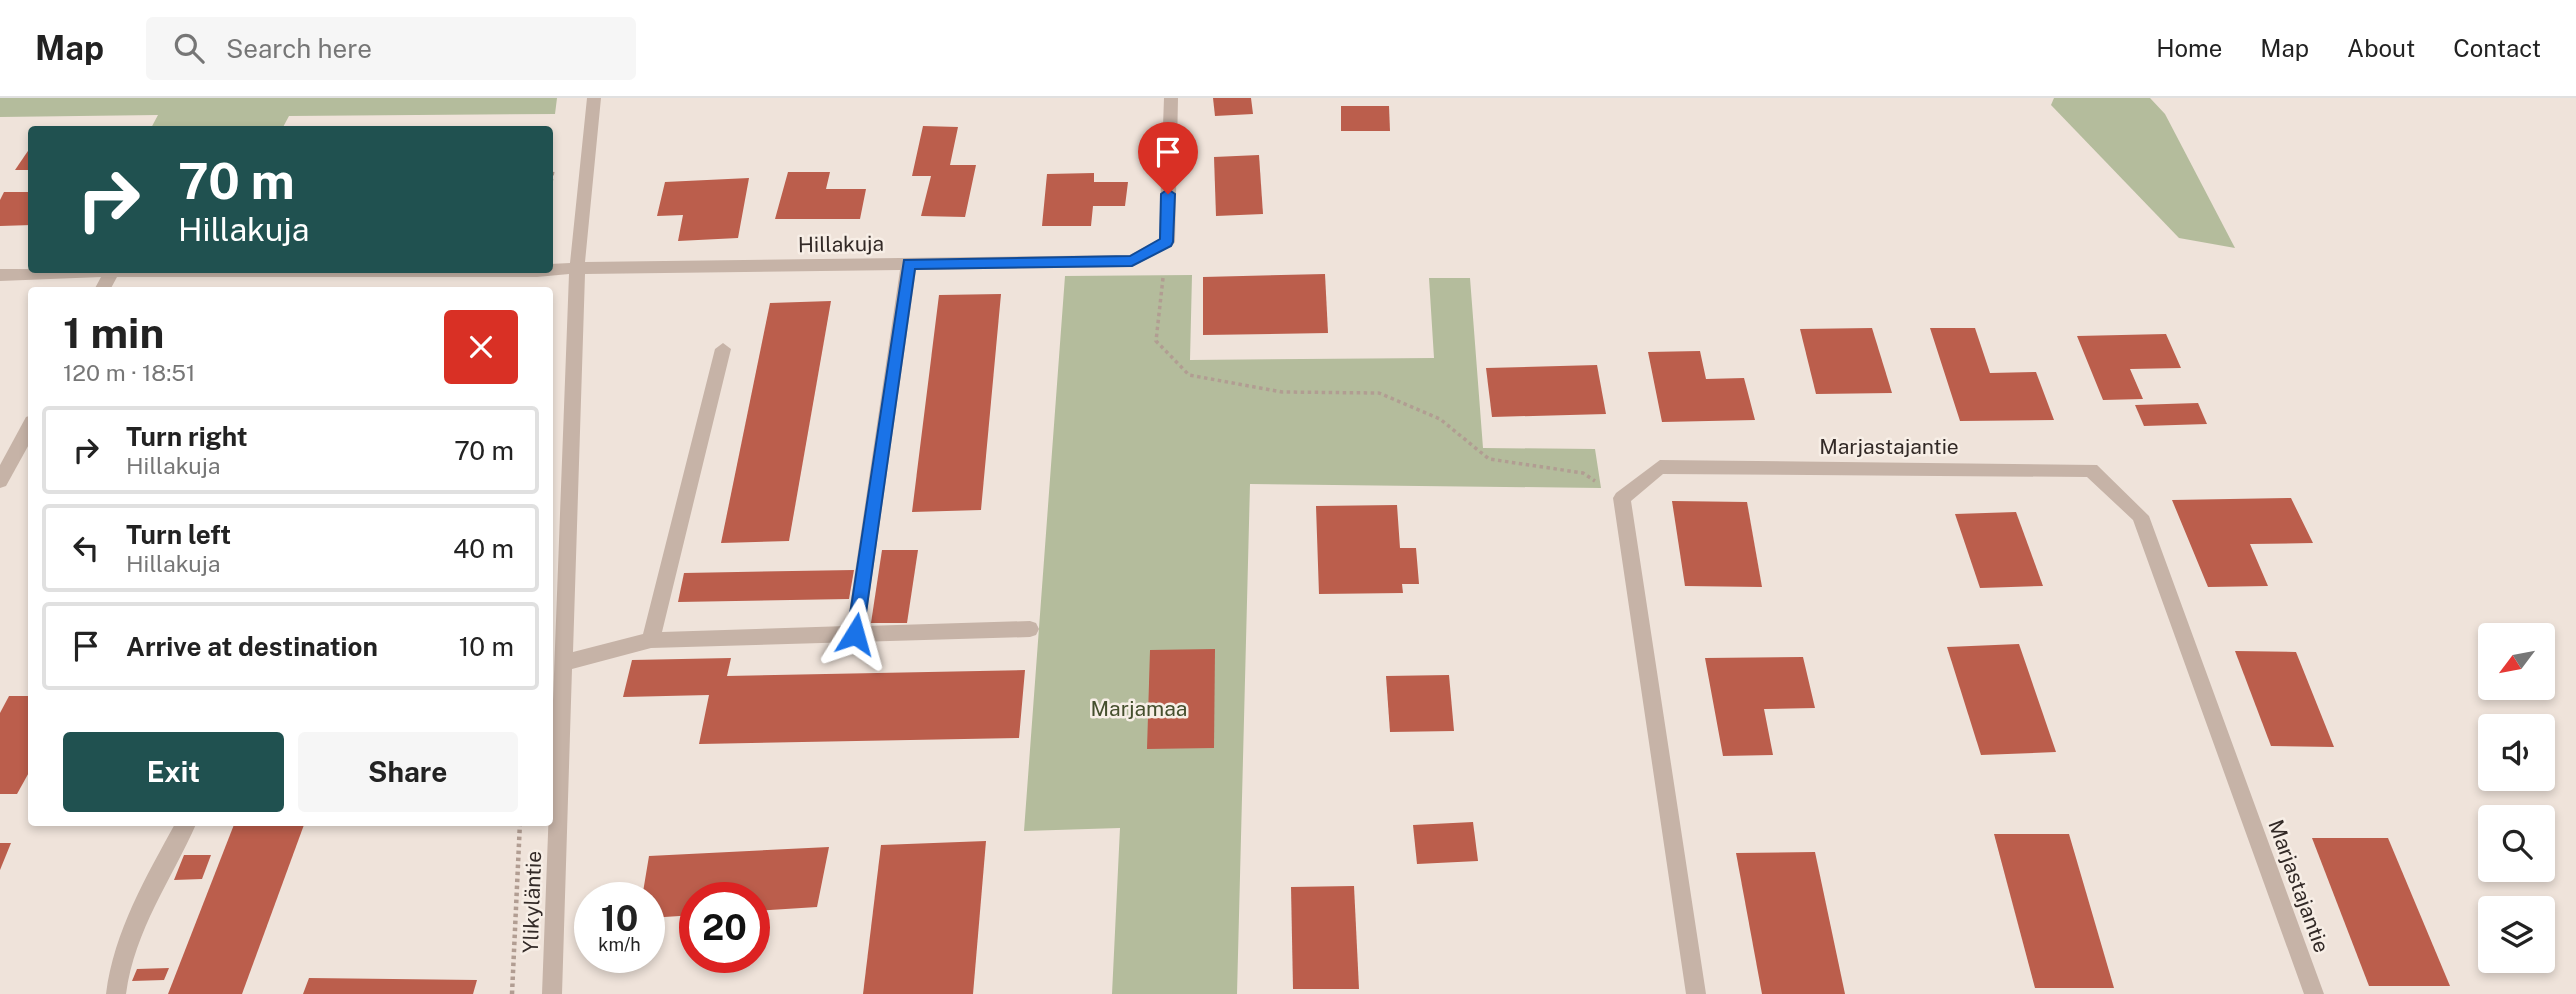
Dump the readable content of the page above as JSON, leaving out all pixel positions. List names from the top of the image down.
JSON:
{
  "streets": {
    "street": ["Hillakuja", "Marjastajantie", "Ylikyläntie"]
  },
  "crossings": [
    ["Hillakuja", "Ylikyläntie"]
  ],
  "parks": ["Marjamaa"],
  "north": "bottom left",
  "page": {
    "header": "Map",
    "search": "Search here",
    "nav": [
      "Home",
      "Map",
      "About",
      "Contact"
    ],
    "turn": ["70 m", "Hillakuja"],
    "heading": ["1 min", "120 m · 18:51"],
    "list": [
      {
        "name": "Turn right",
        "note": "Hillakuja",
        "value": "70 m"
      },
      {
        "name": "Turn left",
        "note": "Hillakuja",
        "value": "40 m"
      },
      {
        "name": "Arrive at destination",
        "value": "10 m"
      }
    ],
    "buttons": ["Exit", "Share"],
    "speed": "10 km/h",
    "limit": "20"
  }
}
